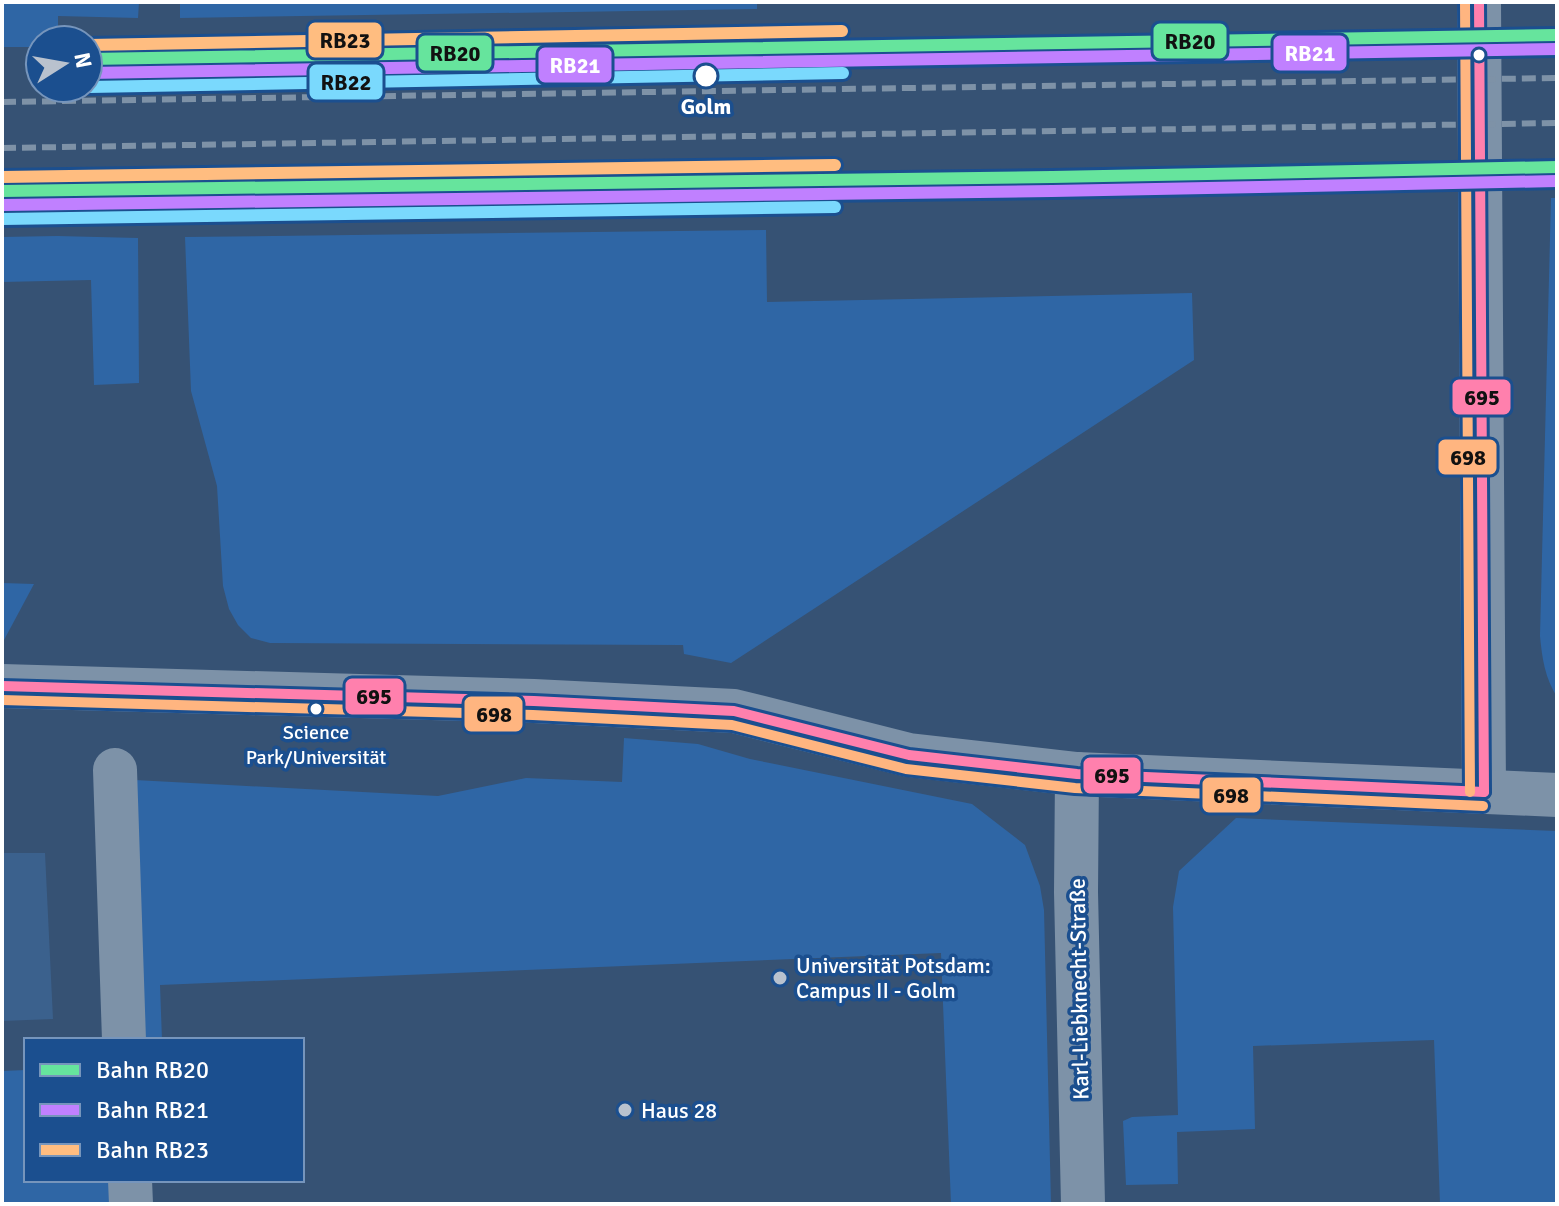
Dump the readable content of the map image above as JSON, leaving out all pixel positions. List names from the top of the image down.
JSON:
{
  "streets": {
    "street": ["Karl-Liebknecht-Straße"]
  },
  "places": [
    "Golm",
    "Science Park/Universität",
    "Universität Potsdam: Campus II - Golm",
    "Haus 28"
  ],
  "lines": [
    "transit line 695",
    "transit line 698",
    "rail line RB23",
    "rail line RB20",
    "rail line RB21",
    "transit line RB22"
  ],
  "legend": ["Bahn RB20", "Bahn RB21", "Bahn RB23"],
  "north": "right"
}
